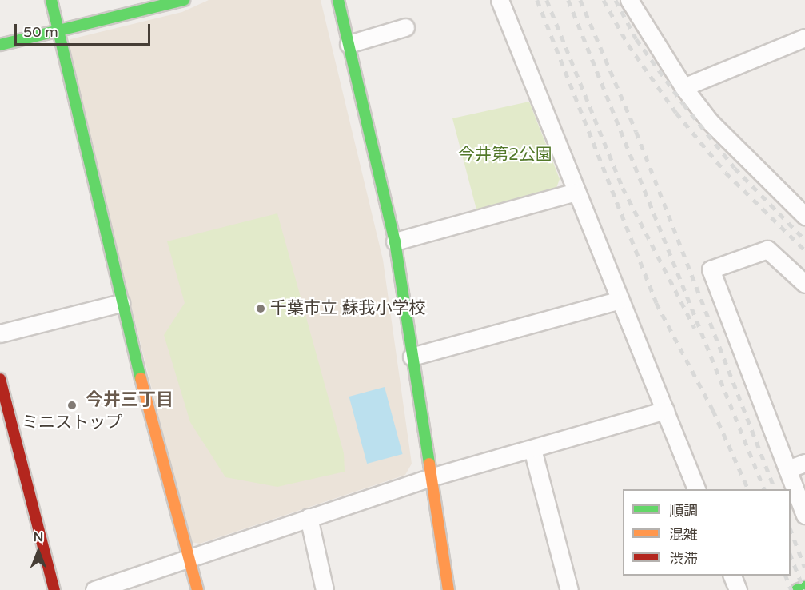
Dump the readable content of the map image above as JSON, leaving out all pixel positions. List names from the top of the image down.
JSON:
{
  "districts": ["今井三丁目"],
  "parks": ["今井第2公園"],
  "places": ["千葉市立 蘇我小学校", "ミニストップ"],
  "legend": ["順調", "混雑", "渋滞"],
  "scale_bar": "50 m",
  "north": "top"
}
